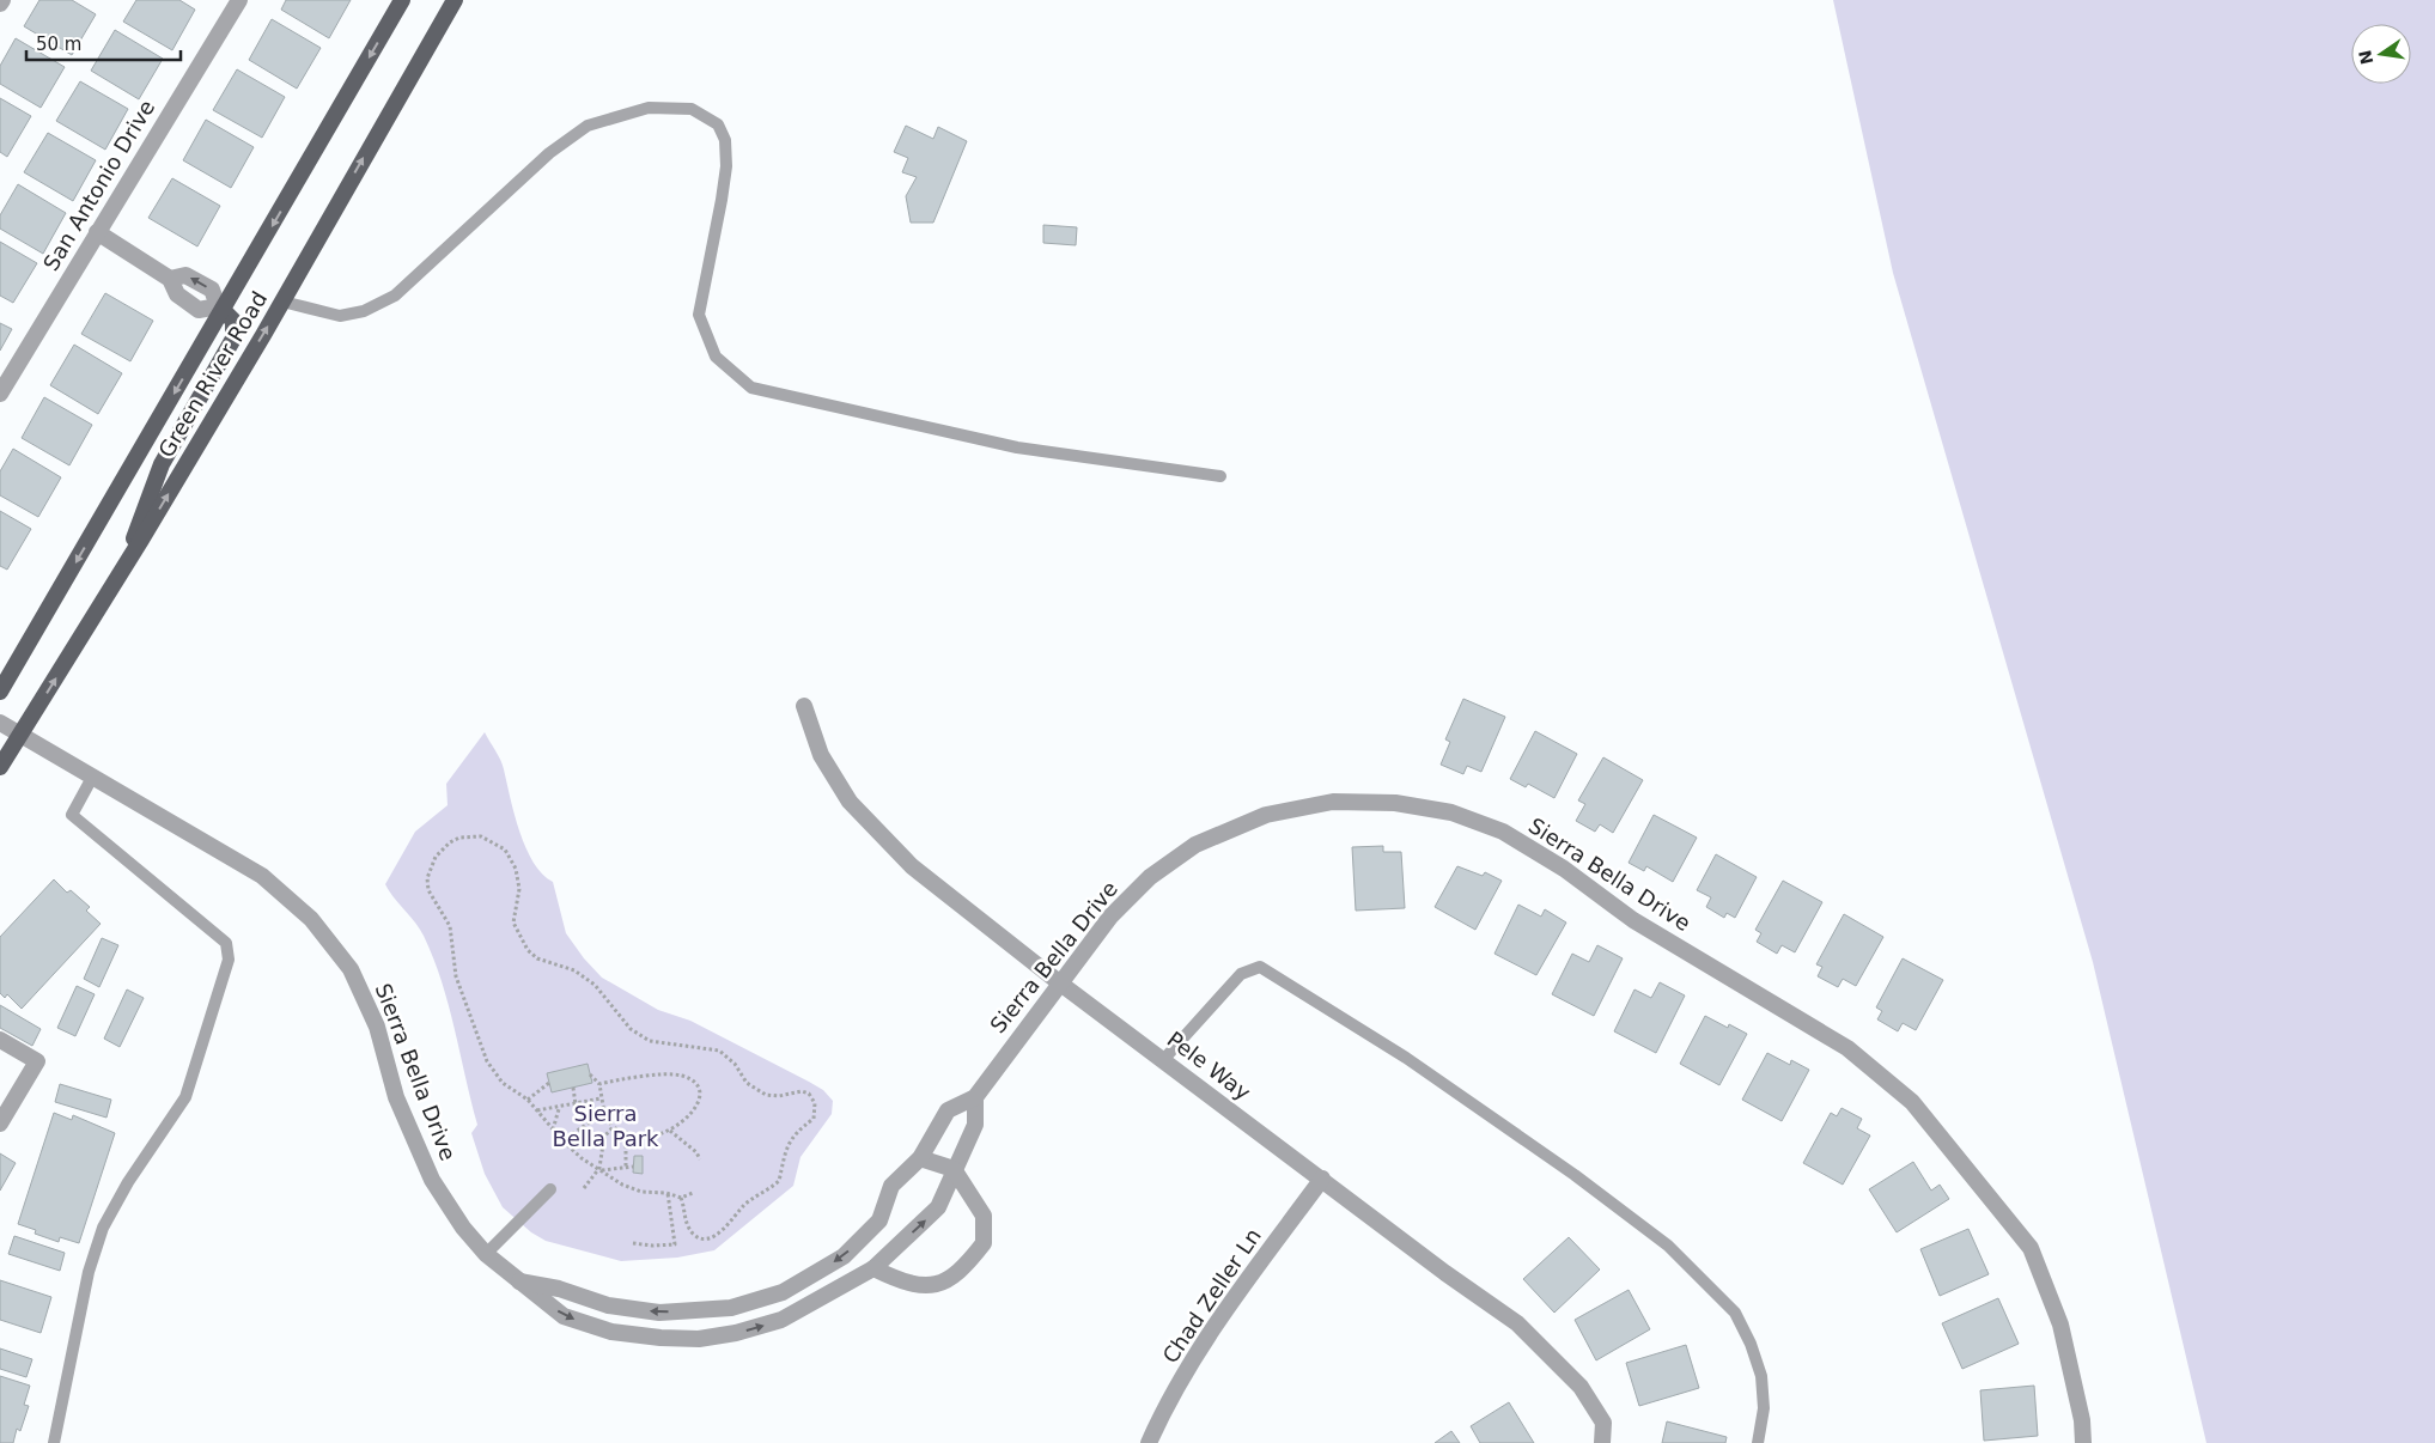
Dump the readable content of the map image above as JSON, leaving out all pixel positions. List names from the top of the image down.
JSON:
{
  "streets": {
    "main road": ["Green River Road"],
    "street": [
      "San Antonio Drive",
      "Sierra Bella Drive",
      "Pele Way",
      "Chad Zeller Ln"
    ]
  },
  "crossings": [
    ["Green River Road", "Sierra Bella Drive"],
    ["Sierra Bella Drive", "Pele Way"],
    ["Pele Way", "Chad Zeller Ln"]
  ],
  "parks": ["Sierra Bella Park"],
  "scale_bar": "50 m",
  "north": "left"
}
